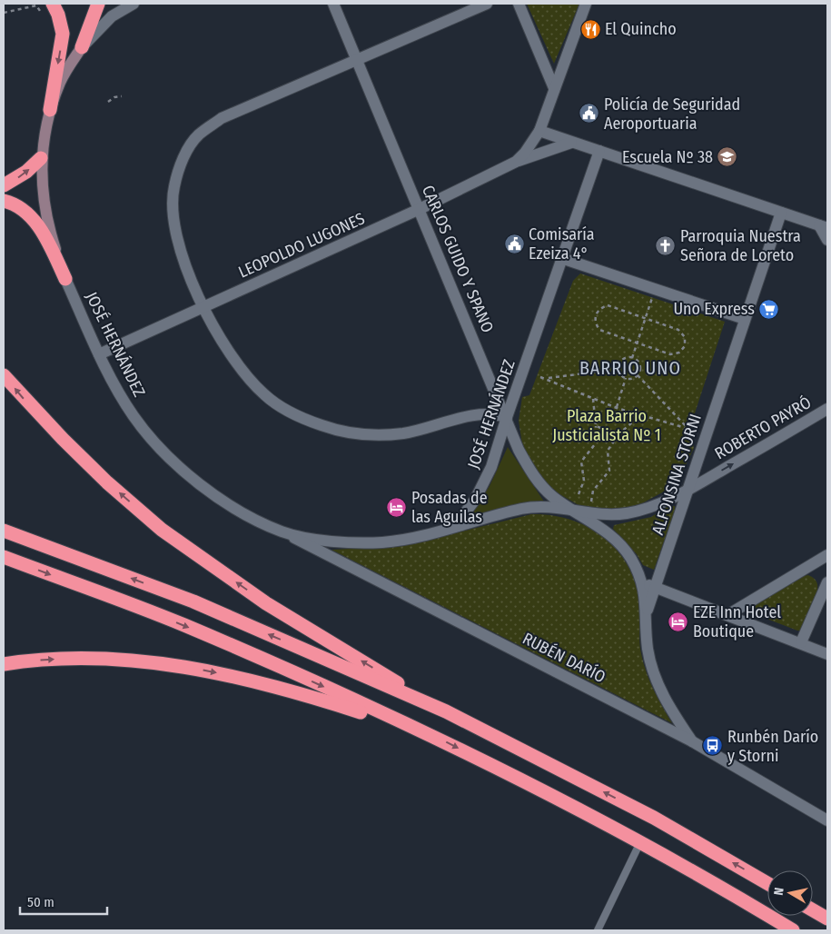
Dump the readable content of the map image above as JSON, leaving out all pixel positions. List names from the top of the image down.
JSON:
{
  "streets": {
    "street": [
      "LEOPOLDO LUGONES",
      "CARLOS GUIDO Y SPANO",
      "JOSÉ HERNÁNDEZ",
      "ROBERTO PAYRÓ",
      "ALFONSINA STORNI",
      "RUBÉN DARÍO"
    ]
  },
  "crossings": [
    ["LEOPOLDO LUGONES", "CARLOS GUIDO Y SPANO"],
    ["LEOPOLDO LUGONES", "JOSÉ HERNÁNDEZ"],
    ["CARLOS GUIDO Y SPANO", "JOSÉ HERNÁNDEZ"],
    ["CARLOS GUIDO Y SPANO", "ROBERTO PAYRÓ"],
    ["JOSÉ HERNÁNDEZ", "ROBERTO PAYRÓ"],
    ["JOSÉ HERNÁNDEZ", "RUBÉN DARÍO"],
    ["ROBERTO PAYRÓ", "ALFONSINA STORNI"],
    ["ALFONSINA STORNI", "RUBÉN DARÍO"]
  ],
  "one_way": ["ROBERTO PAYRÓ"],
  "districts": ["BARRIO UNO"],
  "parks": ["Plaza Barrio Justicialista Nº 1"],
  "places": {
    "restaurant": ["El Quincho"],
    "public building": ["Policía de Seguridad Aeroportuaria", "Comisaría Ezeiza 4°"],
    "school or university": ["Escuela Nº 38"],
    "church": ["Parroquia Nuestra Señora de Loreto"],
    "supermarket": ["Uno Express"],
    "hotel": ["Posadas de las Aguilas", "EZE Inn Hotel Boutique"],
    "bus stop": ["Runbén Darío y Storni"]
  },
  "scale_bar": "50 m",
  "north": "left"
}
